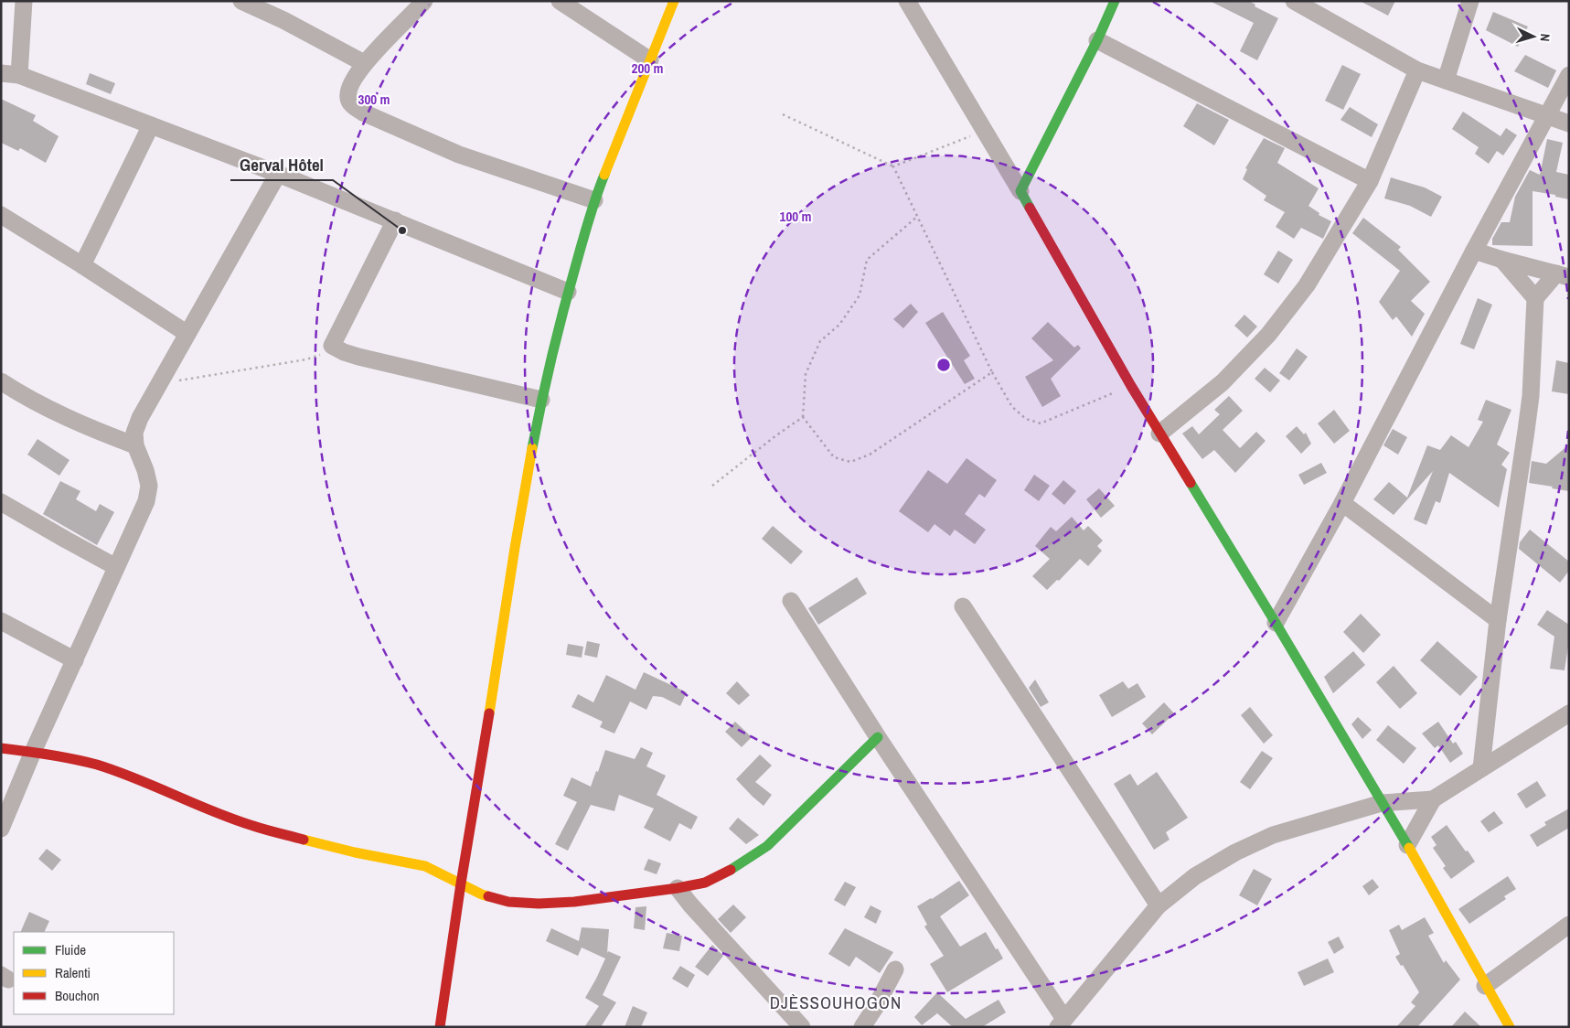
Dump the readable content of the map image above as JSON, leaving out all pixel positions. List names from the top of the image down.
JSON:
{
  "districts": ["DJÈSSOUHOGON"],
  "places": ["Gerval Hôtel"],
  "legend": ["Fluide", "Ralenti", "Bouchon"],
  "north": "right",
  "rings": ["200 m", "300 m", "100 m"]
}
